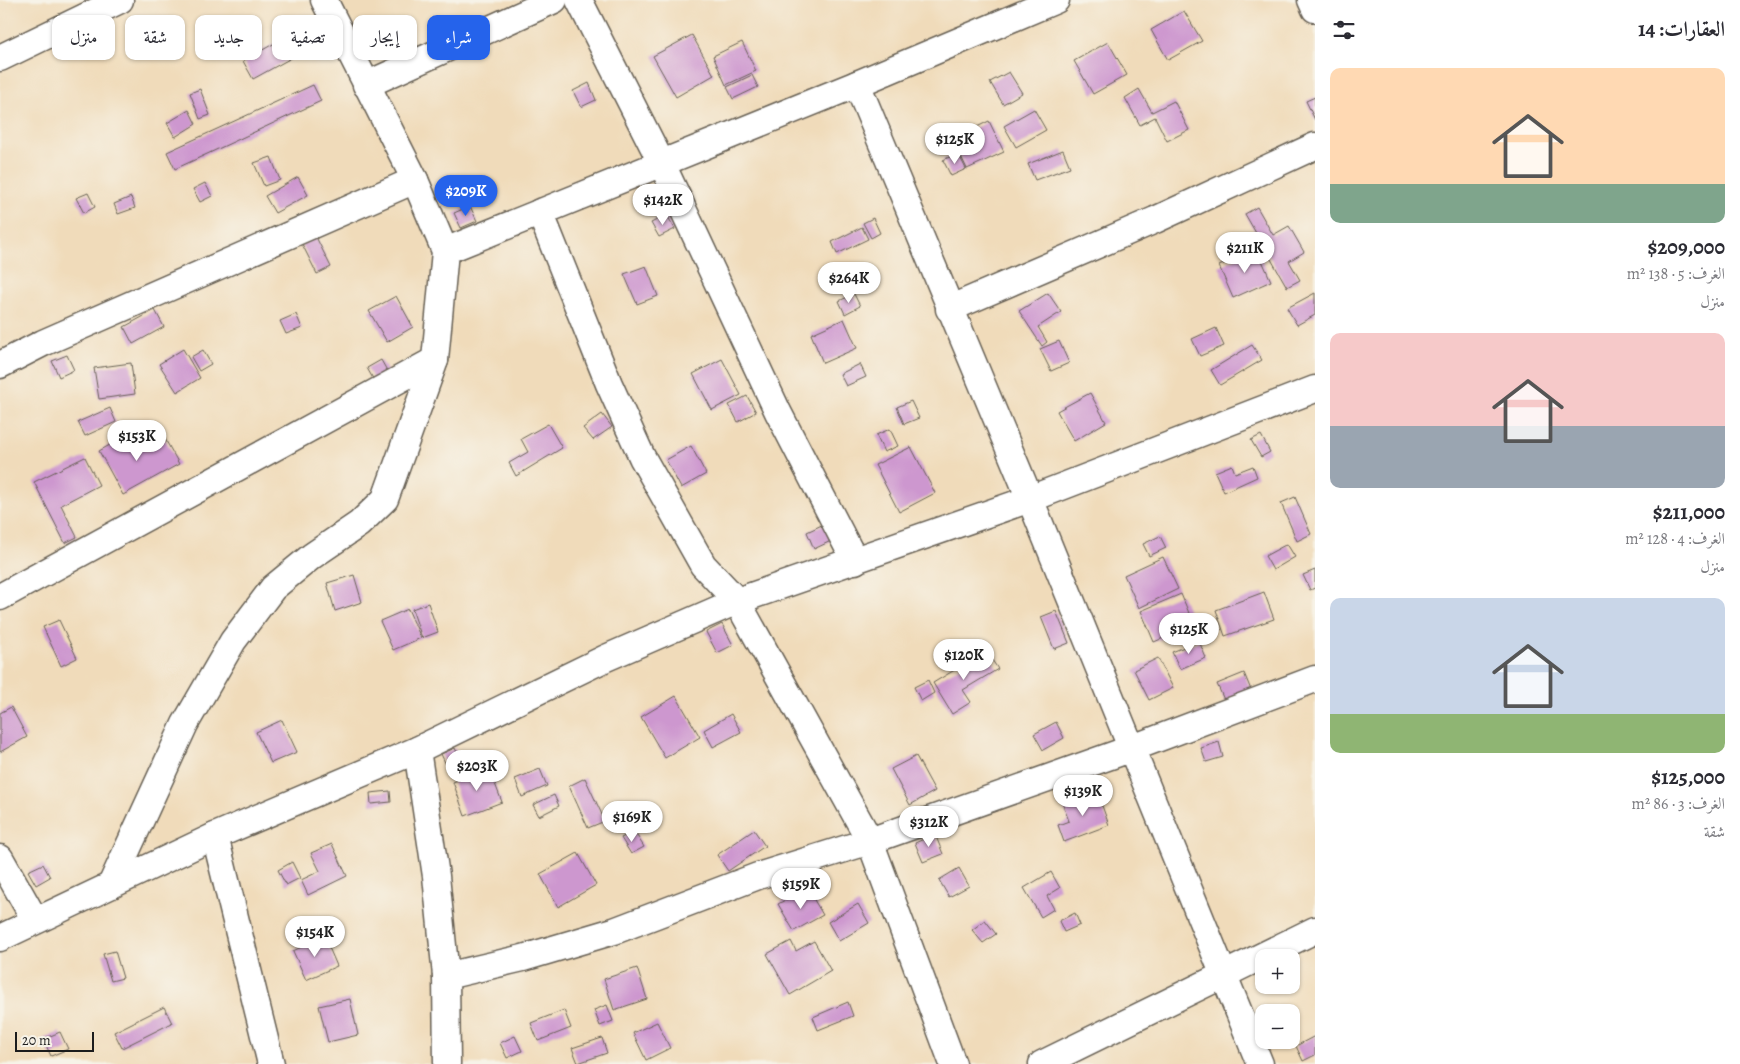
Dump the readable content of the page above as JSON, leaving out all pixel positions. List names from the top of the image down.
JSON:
{
  "scale_bar": "20 m",
  "page": {
    "heading": "العقارات: 14",
    "chip": [
      "شراء",
      "إيجار",
      "تصفية",
      "جديد",
      "شقة",
      "منزل"
    ],
    "list": [
      {
        "name": "$209,000",
        "note": "الغرف: 5 · 138 m² · منزل"
      },
      {
        "name": "$211,000",
        "note": "الغرف: 4 · 128 m² · منزل"
      },
      {
        "name": "$125,000",
        "note": "الغرف: 3 · 86 m² · شقة"
      }
    ],
    "price": [
      "$125K",
      "$209K",
      "$142K",
      "$211K",
      "$264K",
      "$153K",
      "$125K",
      "$120K",
      "$203K",
      "$139K",
      "$169K",
      "$312K",
      "$159K",
      "$154K"
    ],
    "map_buttons": ["+", "−"],
    "scale": "20 m"
  }
}
